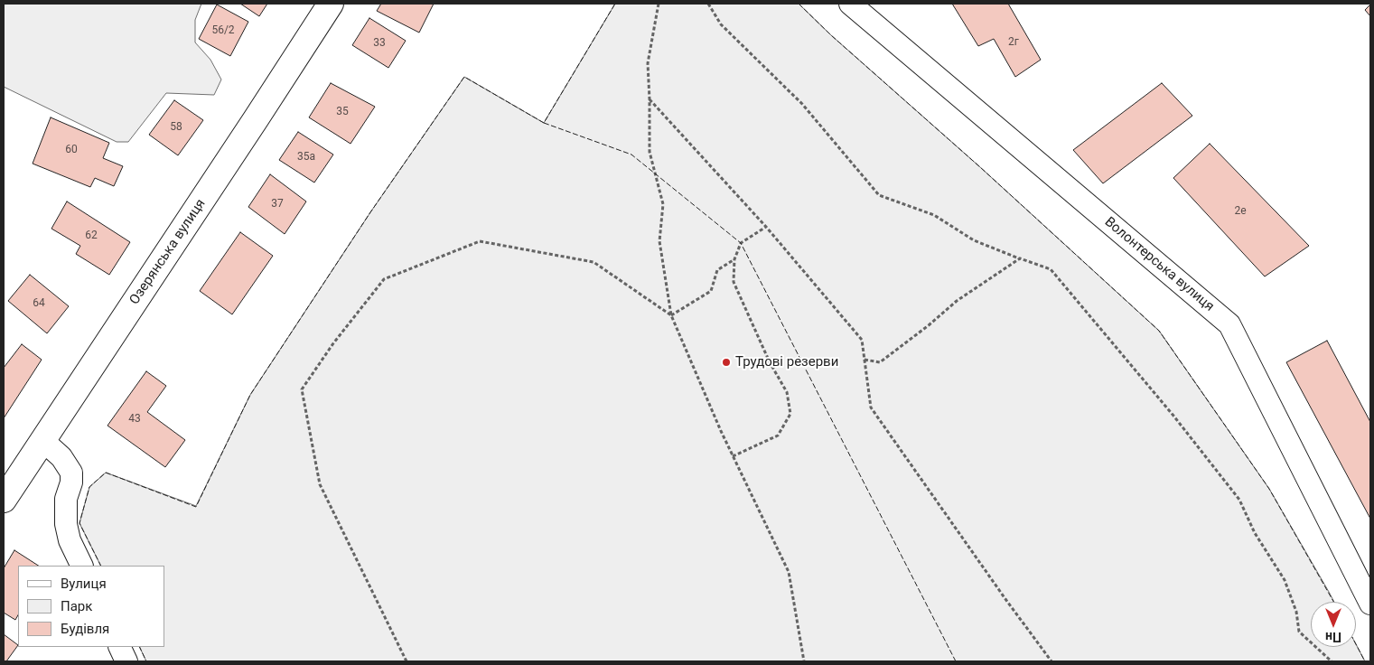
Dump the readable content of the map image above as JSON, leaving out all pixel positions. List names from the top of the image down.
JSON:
{
  "streets": {
    "main road": ["Озерянська вулиця"],
    "street": ["Волонтерська вулиця"]
  },
  "places": ["Трудові резерви"],
  "house_numbers": [
    "56/2",
    "2г",
    "33",
    "35",
    "58",
    "60",
    "35а",
    "37",
    "2е",
    "62",
    "64",
    "43"
  ],
  "legend": ["Вулиця", "Парк", "Будівля"],
  "north": "bottom"
}
